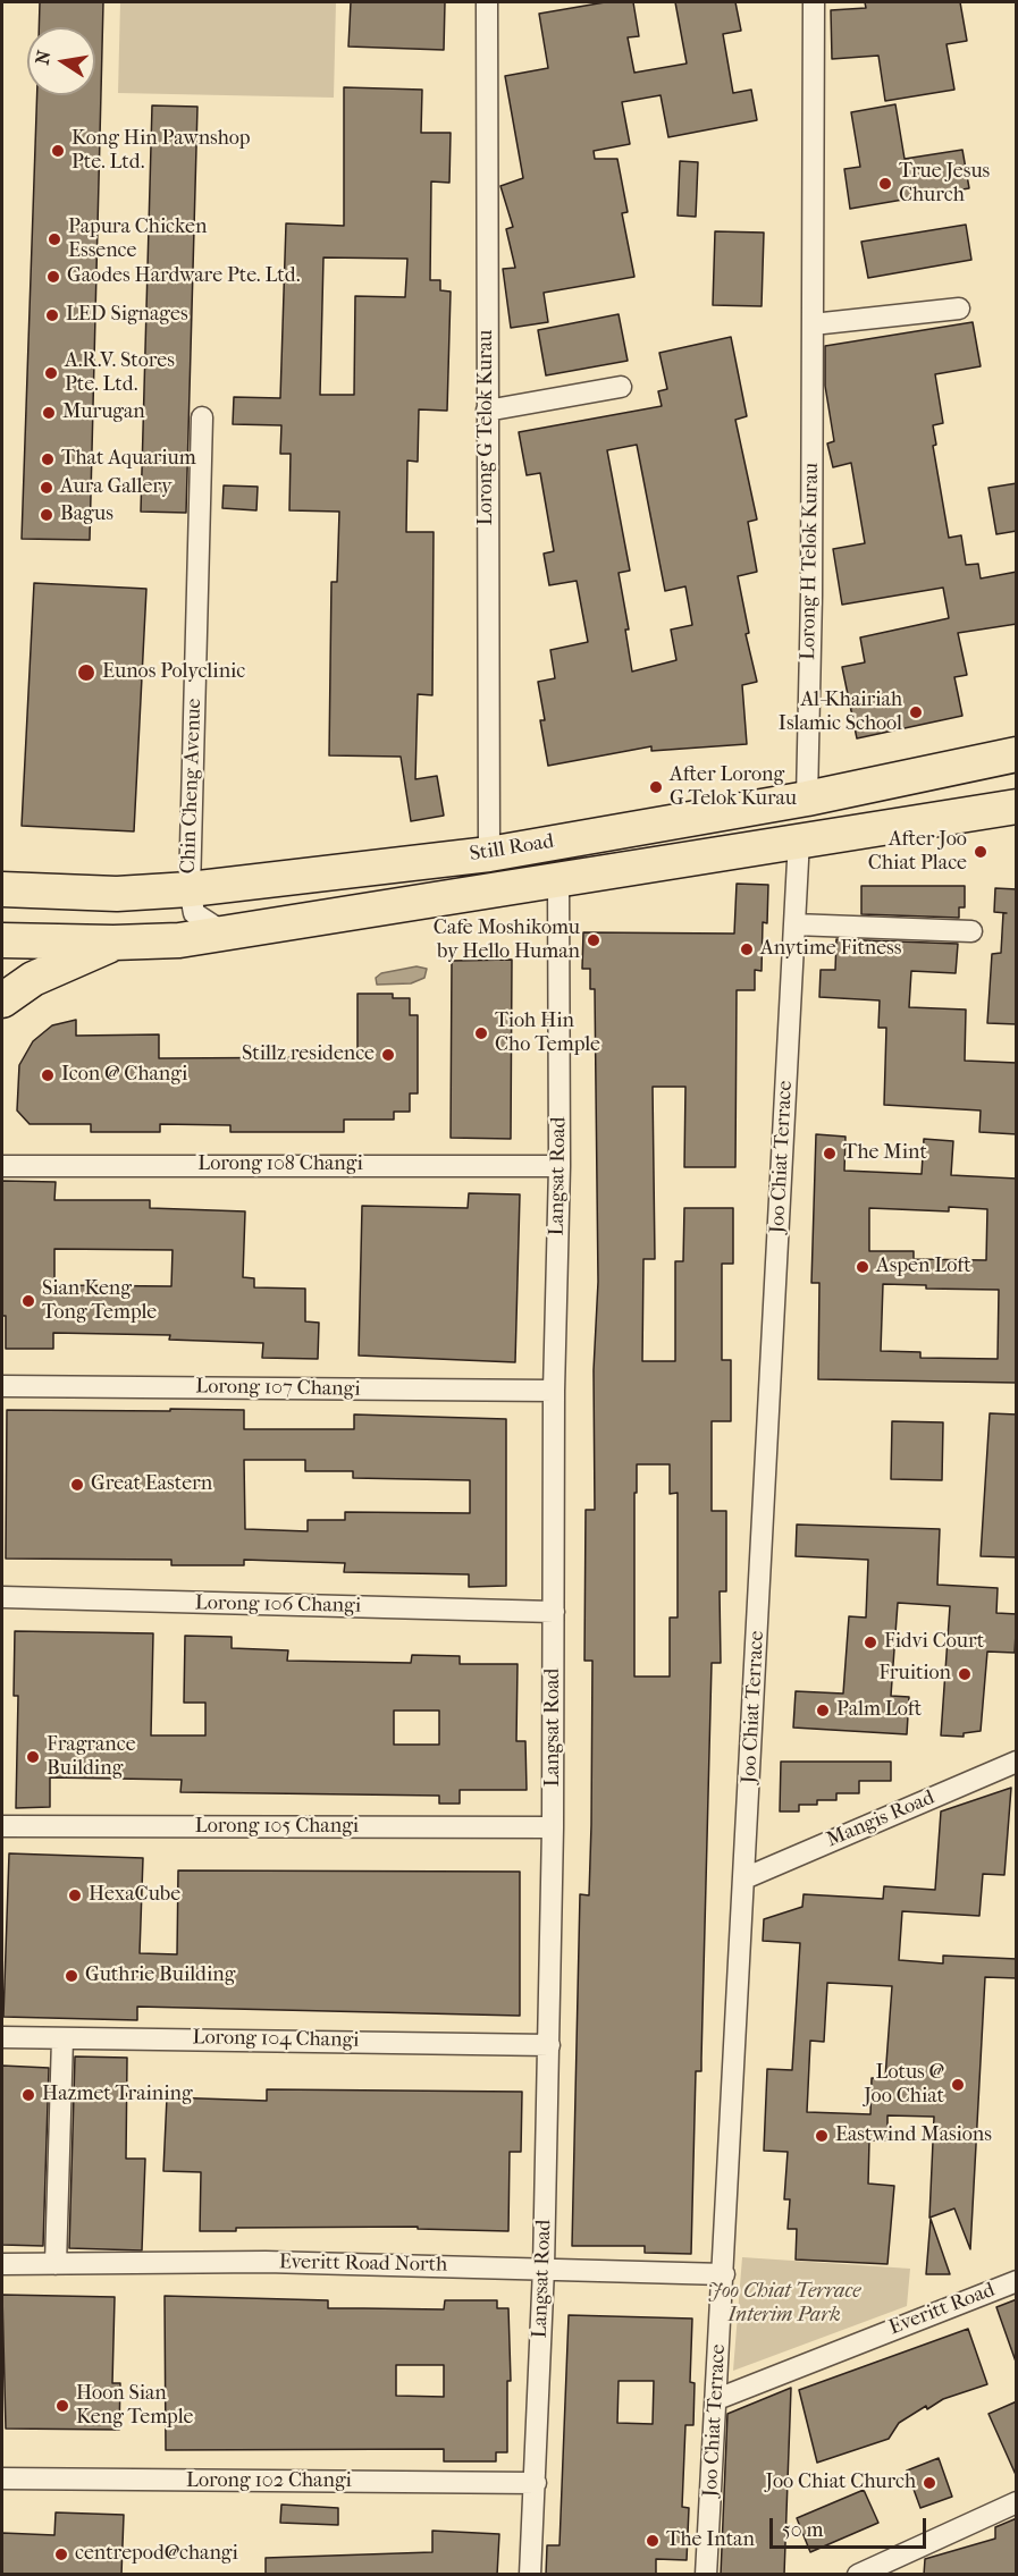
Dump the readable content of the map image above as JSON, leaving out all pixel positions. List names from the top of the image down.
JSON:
{
  "streets": {
    "highway": ["Still Road"],
    "street": [
      "Lorong G Telok Kurau",
      "Lorong H Telok Kurau",
      "Chin Cheng Avenue",
      "Joo Chiat Terrace",
      "Lorong 108 Changi",
      "Langsat Road",
      "Lorong 107 Changi",
      "Lorong 106 Changi",
      "Mangis Road",
      "Lorong 105 Changi",
      "Lorong 104 Changi",
      "Everitt Road North",
      "Everitt Road",
      "Lorong 102 Changi"
    ]
  },
  "crossings": [
    ["Lorong G Telok Kurau", "Still Road"],
    ["Lorong H Telok Kurau", "Still Road"],
    ["Chin Cheng Avenue", "Still Road"],
    ["Still Road", "Joo Chiat Terrace"],
    ["Still Road", "Langsat Road"],
    ["Joo Chiat Terrace", "Mangis Road"],
    ["Joo Chiat Terrace", "Everitt Road North"],
    ["Joo Chiat Terrace", "Everitt Road"],
    ["Lorong 108 Changi", "Langsat Road"],
    ["Langsat Road", "Lorong 107 Changi"],
    ["Langsat Road", "Lorong 106 Changi"],
    ["Langsat Road", "Lorong 105 Changi"],
    ["Langsat Road", "Lorong 104 Changi"],
    ["Langsat Road", "Everitt Road North"],
    ["Langsat Road", "Lorong 102 Changi"]
  ],
  "parks": ["Joo Chiat Terrace Interim Park"],
  "places": [
    "Kong Hin Pawnshop Pte. Ltd.",
    "True Jesus Church",
    "Papura Chicken Essence",
    "Gaodes Hardware Pte. Ltd.",
    "LED Signages",
    "A.R.V. Stores Pte. Ltd.",
    "Murugan",
    "That Aquarium",
    "Aura Gallery",
    "Bagus",
    "Eunos Polyclinic",
    "Al-Khairiah Islamic School",
    "After Lorong G Telok Kurau",
    "After Joo Chiat Place",
    "Cafe Moshikomu by Hello Human",
    "Anytime Fitness",
    "Tioh Hin Cho Temple",
    "Stillz residence",
    "Icon @ Changi",
    "The Mint",
    "Aspen Loft",
    "Sian Keng Tong Temple",
    "Great Eastern",
    "Fidvi Court",
    "Fruition",
    "Palm Loft",
    "Fragrance Building",
    "HexaCube",
    "Guthrie Building",
    "Lotus @ Joo Chiat",
    "Hazmet Training",
    "Eastwind Masions",
    "Hoon Sian Keng Temple",
    "Joo Chiat Church",
    "The Intan",
    "centrepod@changi"
  ],
  "scale_bar": "50 m",
  "north": "left"
}
